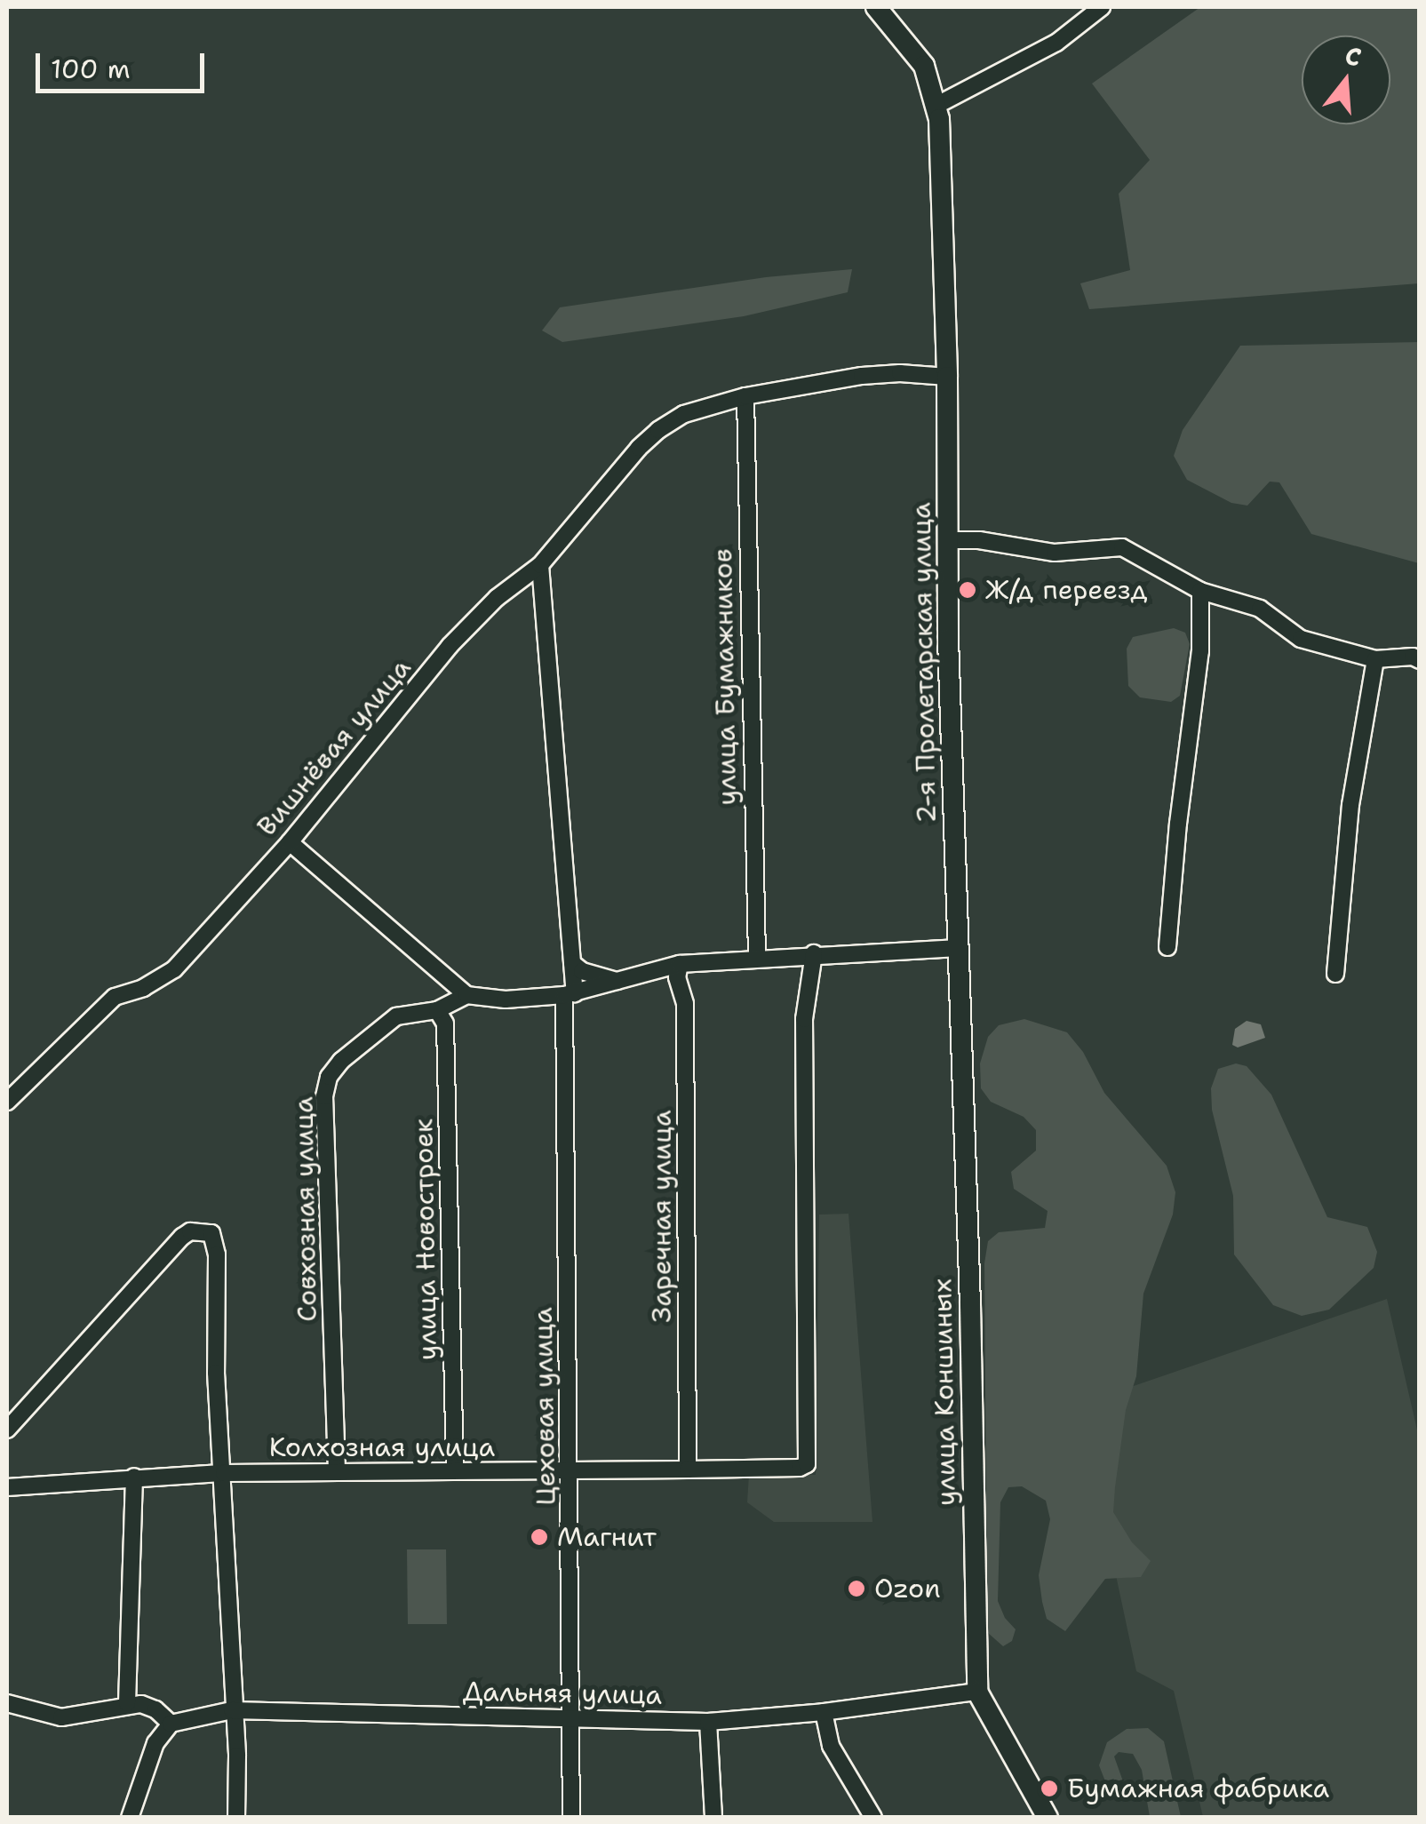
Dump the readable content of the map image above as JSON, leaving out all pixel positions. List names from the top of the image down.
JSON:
{
  "streets": {
    "main road": ["2-я Пролетарская улица", "улица Коншиных"],
    "street": [
      "улица Бумажников",
      "Вишнёвая улица",
      "Совхозная улица",
      "Заречная улица",
      "улица Новостроек",
      "Цеховая улица",
      "Колхозная улица",
      "Дальняя улица"
    ]
  },
  "crossings": [
    ["2-я Пролетарская улица", "Вишнёвая улица"],
    ["2-я Пролетарская улица", "улица Коншиных"],
    ["улица Бумажников", "Вишнёвая улица"],
    ["Вишнёвая улица", "Цеховая улица"],
    ["Совхозная улица", "улица Новостроек"],
    ["Совхозная улица", "Колхозная улица"],
    ["Заречная улица", "Колхозная улица"],
    ["улица Новостроек", "Колхозная улица"],
    ["улица Коншиных", "Дальняя улица"],
    ["Цеховая улица", "Колхозная улица"],
    ["Цеховая улица", "Дальняя улица"]
  ],
  "places": [
    "Ж/д переезд",
    "Магнит",
    "Ozon",
    "Бумажная фабрика"
  ],
  "scale_bar": "100 m",
  "north": "top"
}
